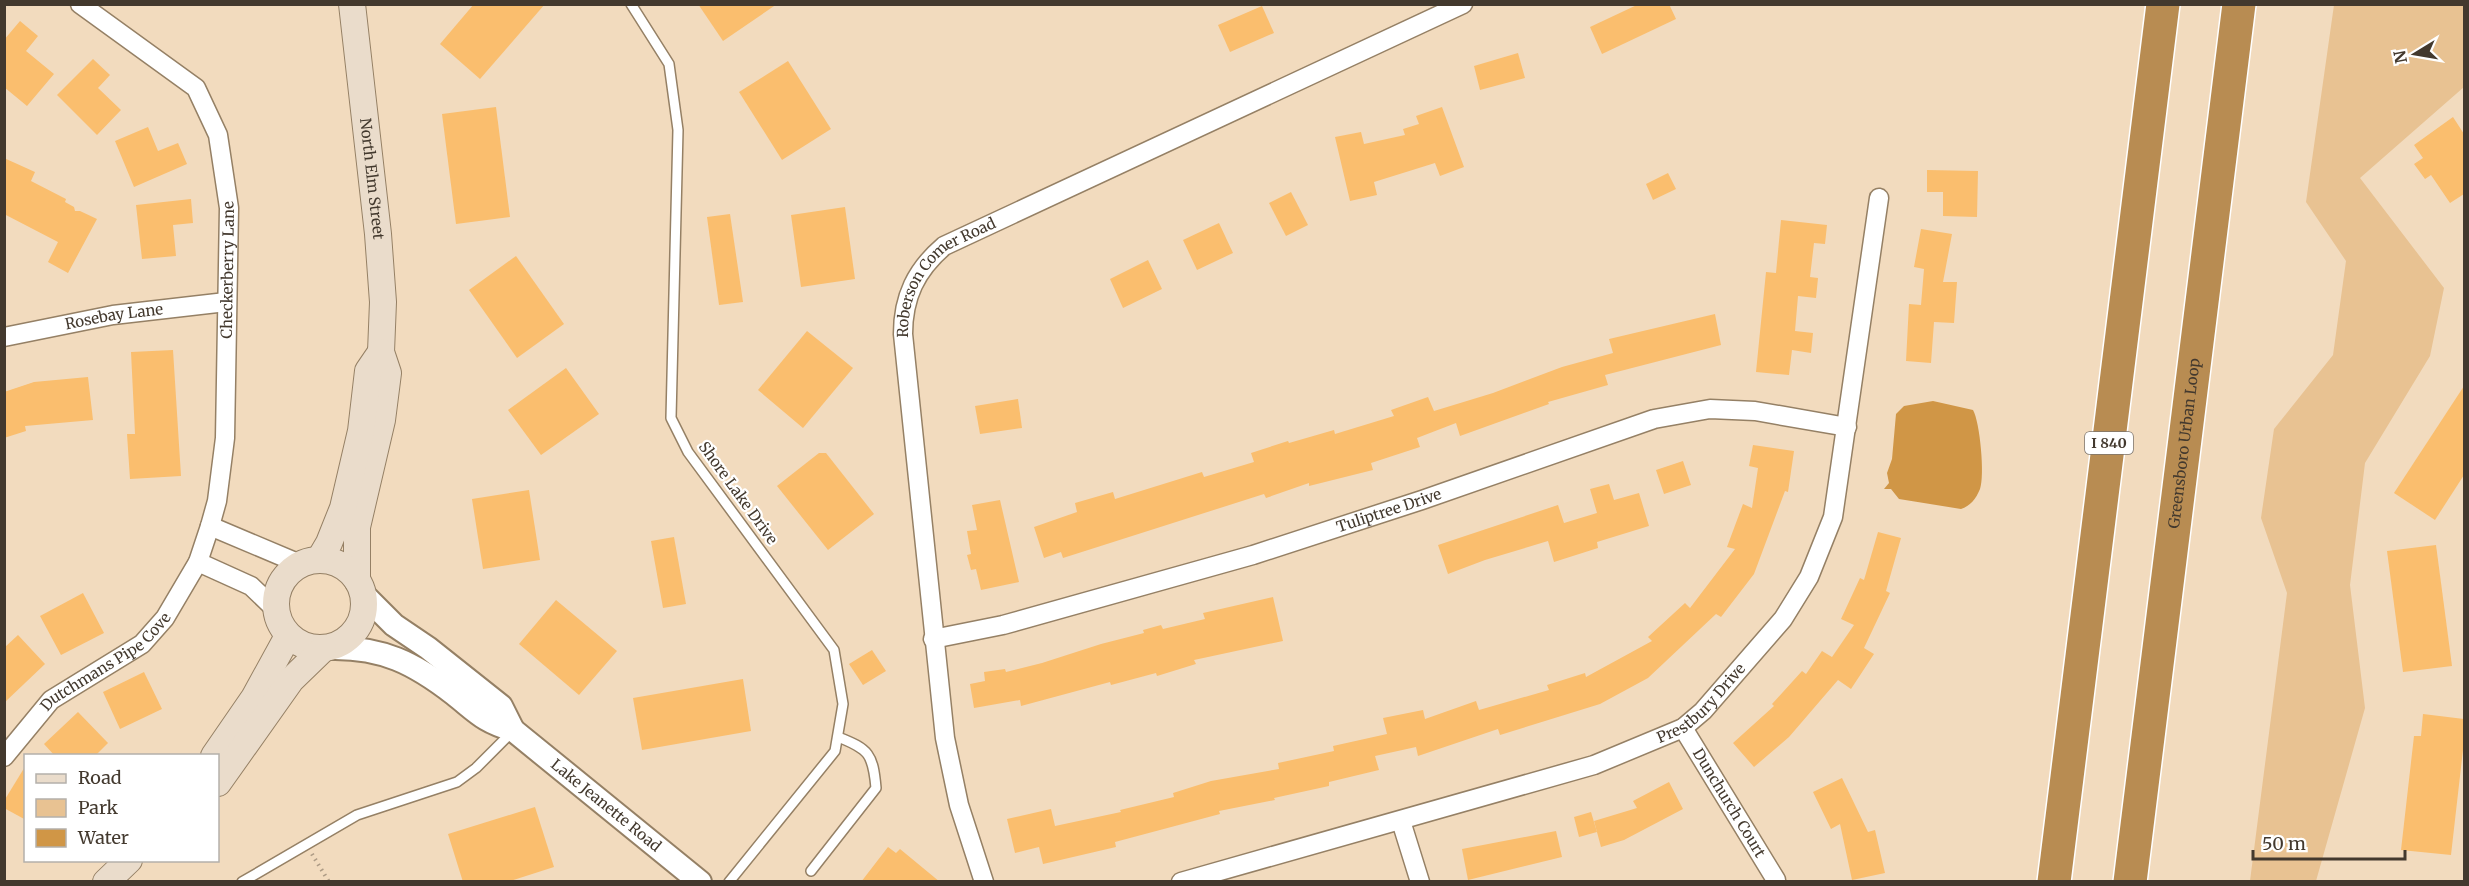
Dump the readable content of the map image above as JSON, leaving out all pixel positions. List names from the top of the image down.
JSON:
{
  "streets": {
    "highway": ["I 840", "Greensboro Urban Loop"],
    "main road": ["North Elm Street"],
    "street": [
      "Checkerberry Lane",
      "Roberson Comer Road",
      "Rosebay Lane",
      "Tuliptree Drive",
      "Dutchmans Pipe Cove",
      "Prestbury Drive",
      "Dunchurch Court",
      "Lake Jeanette Road"
    ],
    "lane": ["Shore Lake Drive"]
  },
  "crossings": [
    ["North Elm Street", "Lake Jeanette Road"],
    ["Checkerberry Lane", "Rosebay Lane"],
    ["Checkerberry Lane", "Dutchmans Pipe Cove"],
    ["Roberson Comer Road", "Tuliptree Drive"],
    ["Tuliptree Drive", "Prestbury Drive"],
    ["Prestbury Drive", "Dunchurch Court"]
  ],
  "legend": ["Road", "Park", "Water"],
  "scale_bar": "50 m",
  "north": "left"
}
